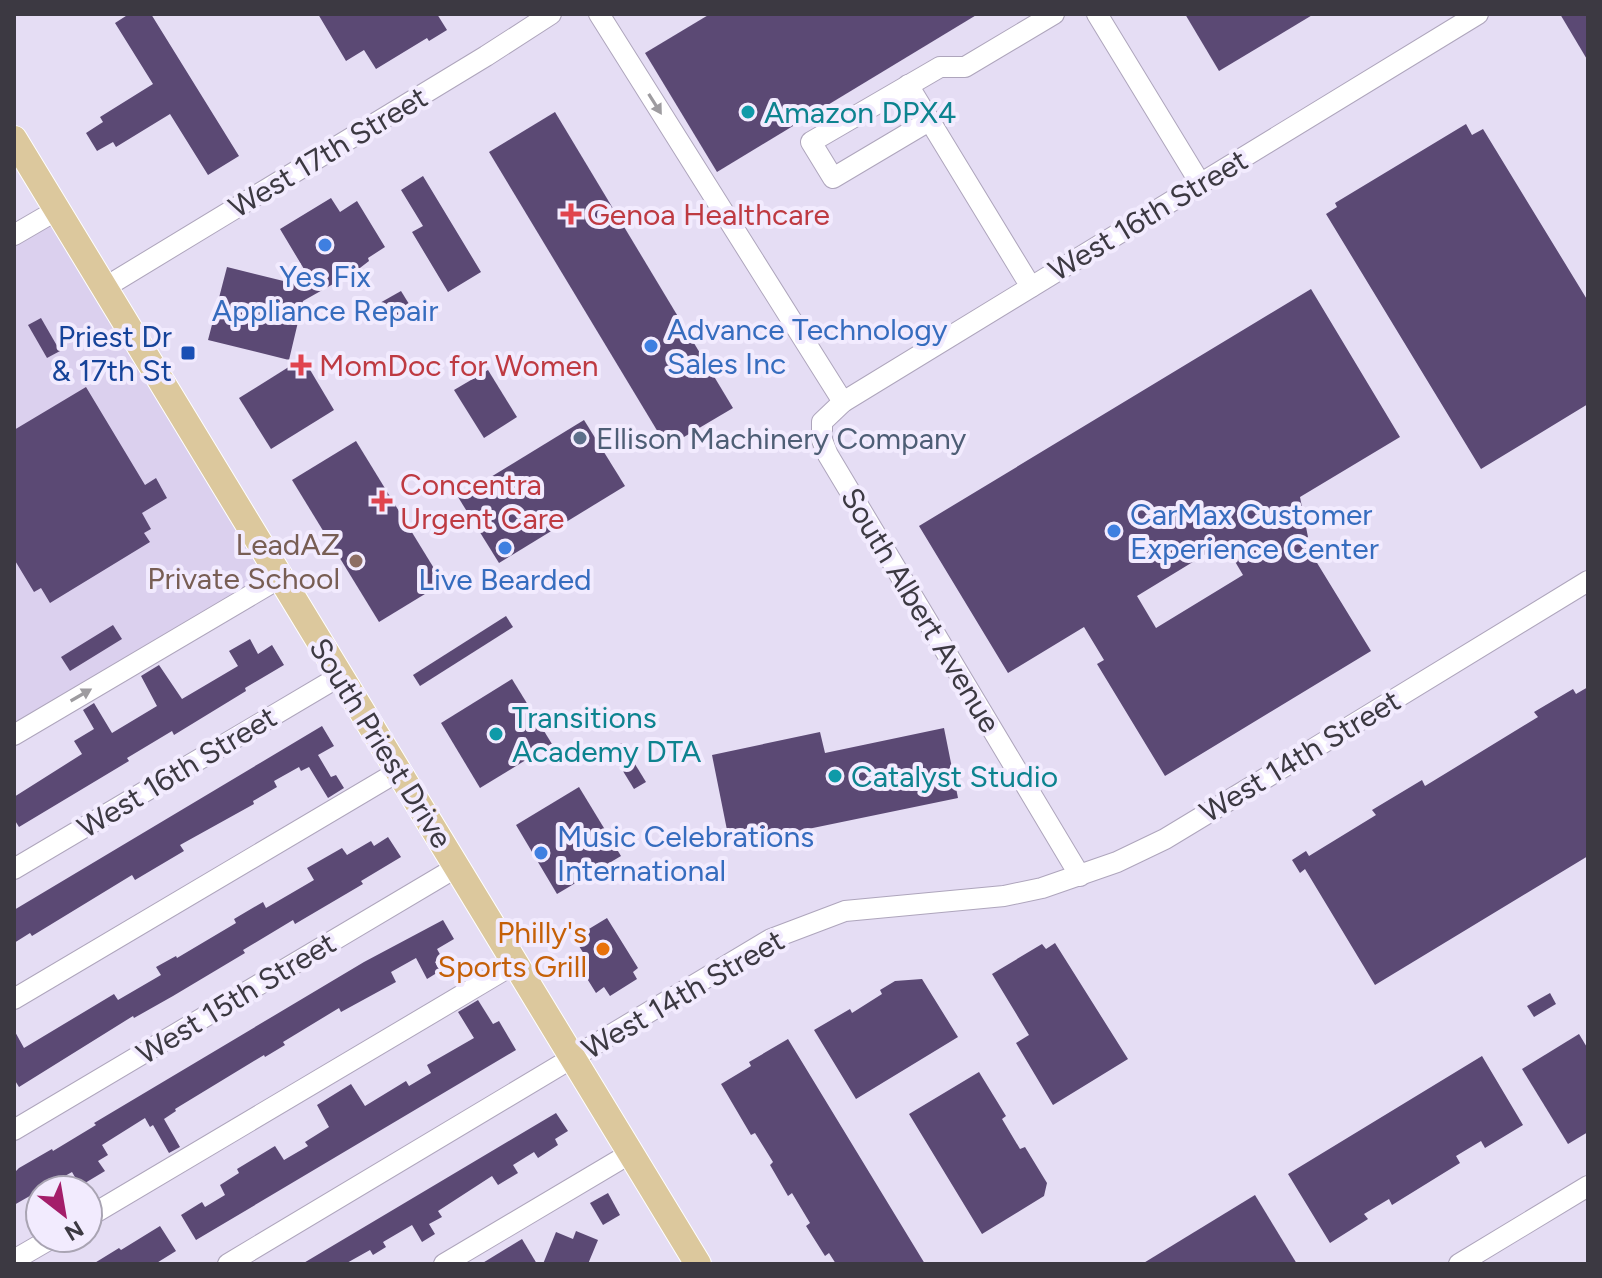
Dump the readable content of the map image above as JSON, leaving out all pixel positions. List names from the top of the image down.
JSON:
{
  "streets": {
    "main road": ["South Priest Drive"],
    "street": [
      "West 17th Street",
      "West 16th Street",
      "South Albert Avenue",
      "West 14th Street",
      "West 15th Street"
    ]
  },
  "crossings": [
    ["West 17th Street", "South Priest Drive"],
    ["West 16th Street", "South Albert Avenue"],
    ["West 16th Street", "South Priest Drive"],
    ["South Albert Avenue", "West 14th Street"],
    ["South Priest Drive", "West 14th Street"],
    ["South Priest Drive", "West 15th Street"]
  ],
  "places": {
    "other": [
      "Amazon DPX4",
      "Yes Fix Appliance Repair",
      "Advance Technology Sales Inc",
      "Ellison Machinery Company",
      "CarMax Customer Experience Center",
      "Live Bearded",
      "LeadAZ Private School",
      "Transitions Academy DTA",
      "Catalyst Studio",
      "Music Celebrations International",
      "Philly's Sports Grill"
    ],
    "health": ["Genoa Healthcare", "MomDoc for Women", "Concentra Urgent Care"],
    "transit": ["Priest Dr & 17th St"]
  },
  "north": "bottom right"
}
